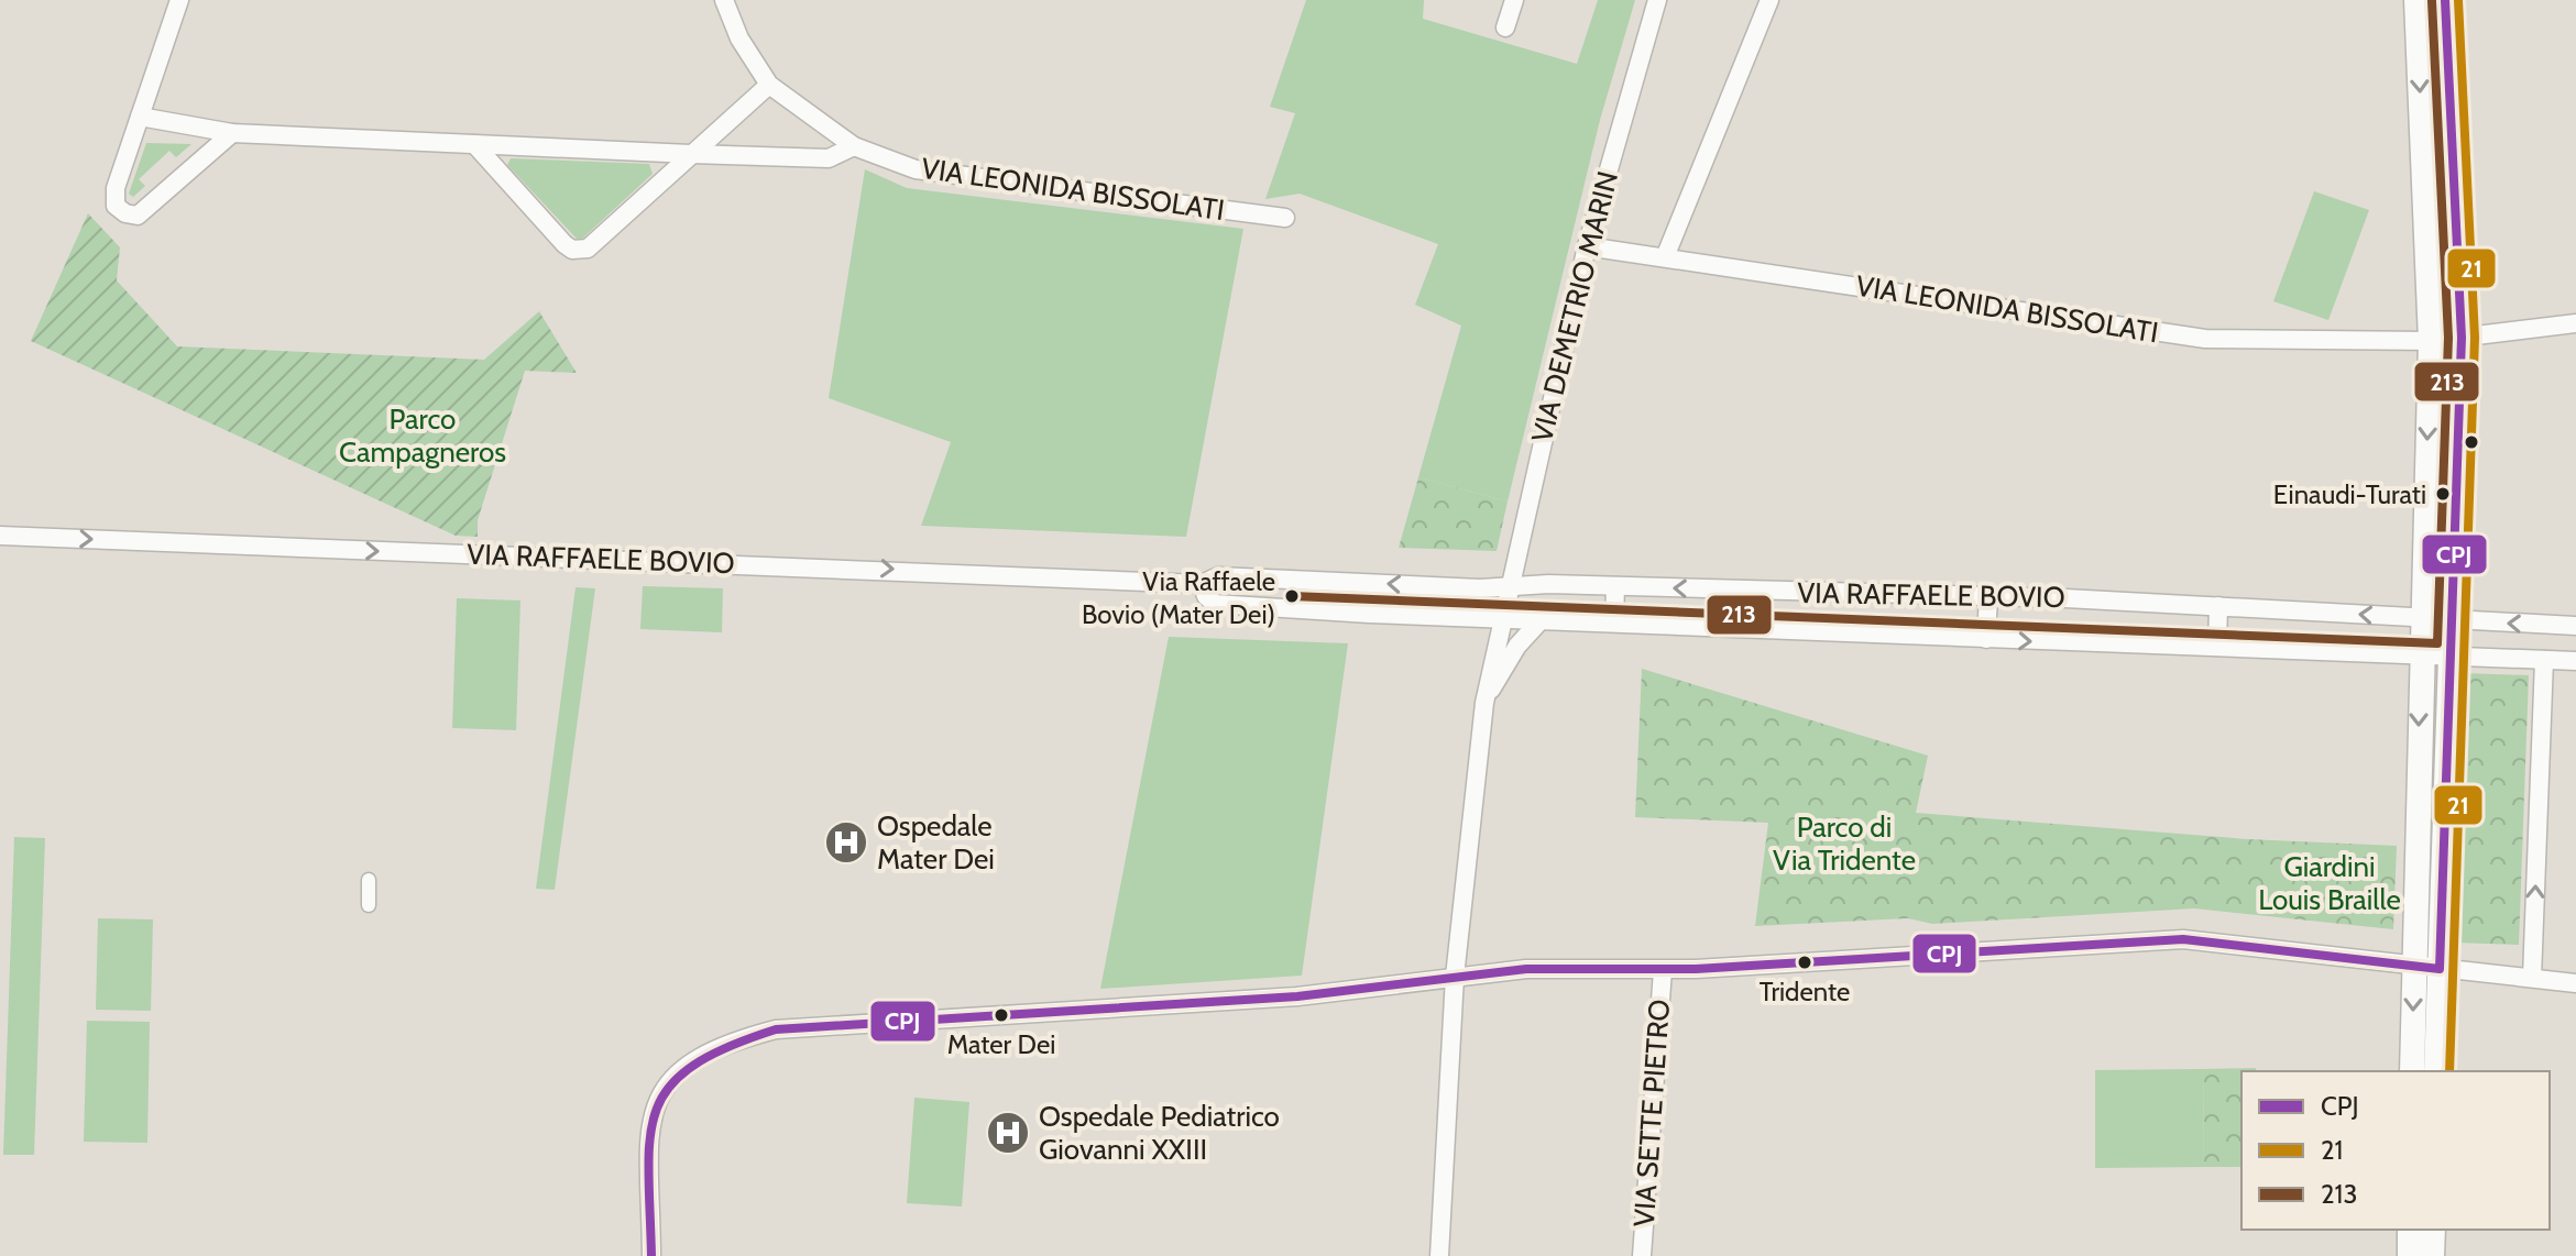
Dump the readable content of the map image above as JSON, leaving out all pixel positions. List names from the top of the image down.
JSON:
{
  "streets": {
    "street": [
      "VIA LEONIDA BISSOLATI",
      "VIA DEMETRIO MARIN",
      "VIA RAFFAELE BOVIO",
      "VIA SETTE PIETRO"
    ]
  },
  "crossings": [
    ["VIA LEONIDA BISSOLATI", "VIA DEMETRIO MARIN"],
    ["VIA DEMETRIO MARIN", "VIA RAFFAELE BOVIO"]
  ],
  "parks": ["Parco Campagneros", "Parco di Via Tridente", "Giardini Louis Braille"],
  "places": {
    "other": [
      "Einaudi-Turati",
      "Via Raffaele Bovio (Mater Dei)",
      "Tridente",
      "Mater Dei"
    ],
    "hospital": ["Ospedale Mater Dei", "Ospedale Pediatrico Giovanni XXIII"]
  },
  "lines": ["transit line CPJ", "transit line 21", "transit line 213"],
  "legend": ["CPJ", "21", "213"]
}
